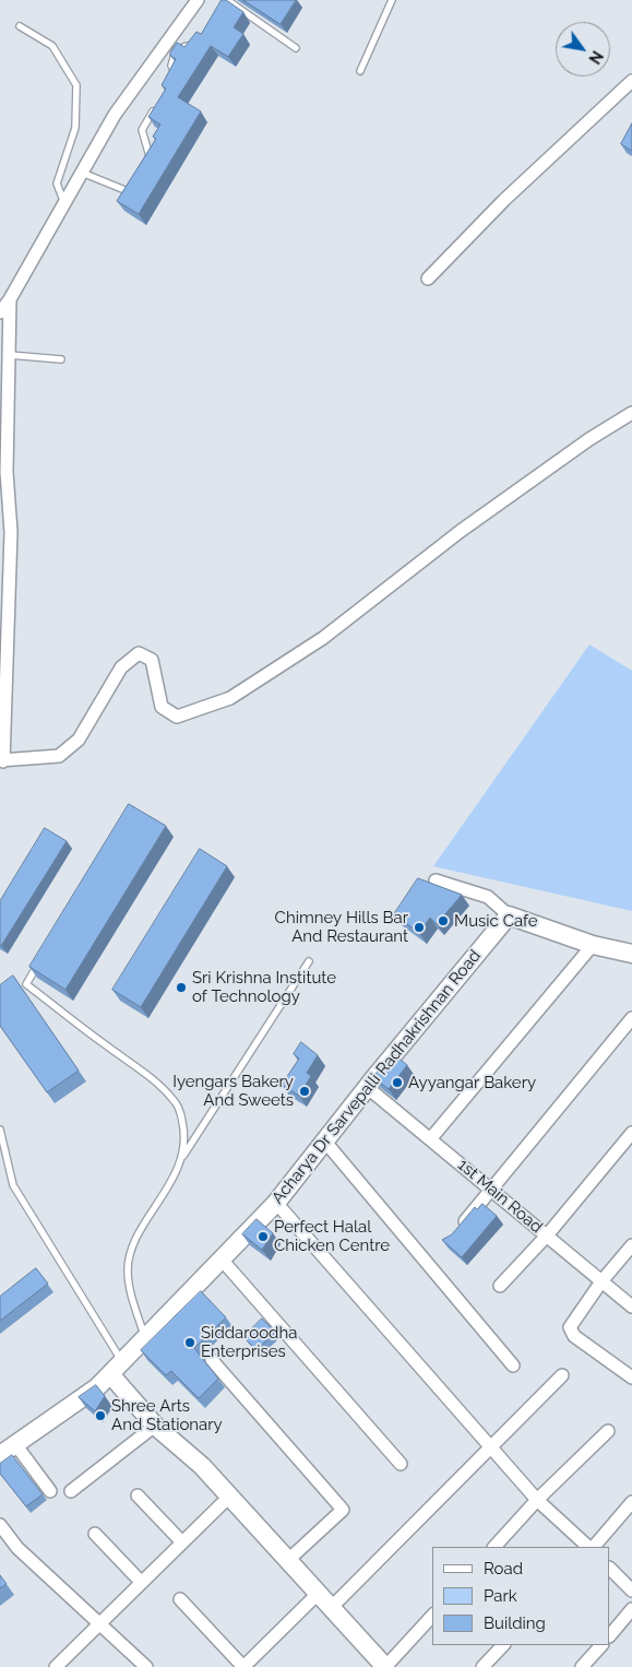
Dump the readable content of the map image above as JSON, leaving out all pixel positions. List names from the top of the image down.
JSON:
{
  "streets": {
    "street": ["Acharya Dr Sarvepalli Radhakrishnan Road", "1st Main Road"]
  },
  "crossings": [
    ["Acharya Dr Sarvepalli Radhakrishnan Road", "1st Main Road"]
  ],
  "places": [
    "Music Cafe",
    "Chimney Hills Bar And Restaurant",
    "Sri Krishna Institute of Technology",
    "Ayyangar Bakery",
    "Iyengars Bakery And Sweets",
    "Perfect Halal Chicken Centre",
    "Siddaroodha Enterprises",
    "Shree Arts And Stationary"
  ],
  "legend": ["Road", "Park", "Building"],
  "north": "bottom right"
}
